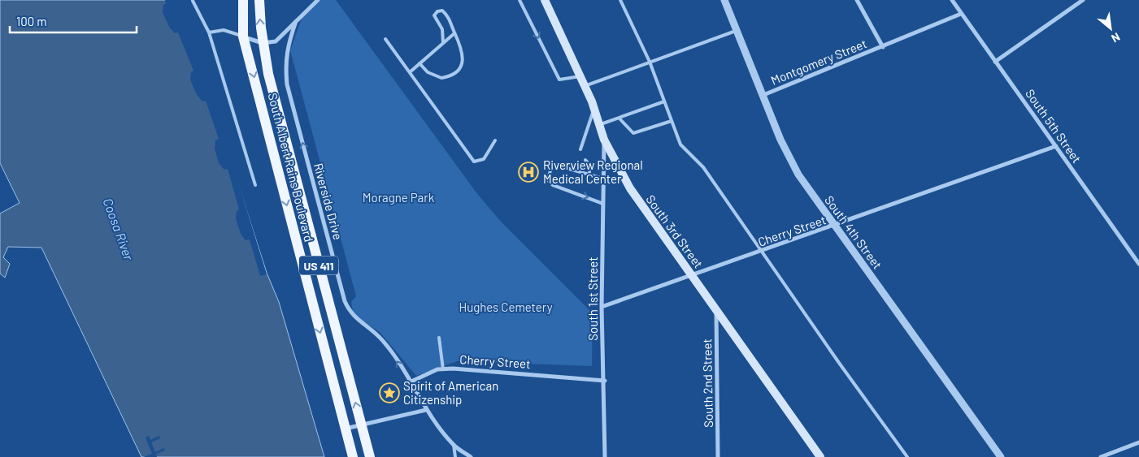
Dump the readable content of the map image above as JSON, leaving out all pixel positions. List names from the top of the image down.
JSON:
{
  "streets": {
    "main road": ["South Albert Rains Boulevard", "South 3rd Street", "US 411"],
    "street": [
      "Montgomery Street",
      "South 5th Street",
      "Riverside Drive",
      "Cherry Street",
      "South 4th Street",
      "South 1st Street",
      "South 2nd Street"
    ]
  },
  "crossings": [
    ["Montgomery Street", "South 5th Street"],
    ["Montgomery Street", "South 4th Street"],
    ["South 5th Street", "Cherry Street"],
    ["Riverside Drive", "Cherry Street"],
    ["Cherry Street", "South 3rd Street"],
    ["Cherry Street", "South 4th Street"],
    ["Cherry Street", "South 1st Street"],
    ["South 3rd Street", "South 1st Street"],
    ["South 3rd Street", "South 2nd Street"]
  ],
  "one_way": ["Riverside Drive"],
  "water": ["Coosa River"],
  "parks": ["Moragne Park", "Hughes Cemetery"],
  "places": {
    "hospital": ["Riverview Regional Medical Center"],
    "place": ["Spirit of American Citizenship"]
  },
  "scale_bar": "100 m",
  "north": "bottom right"
}
